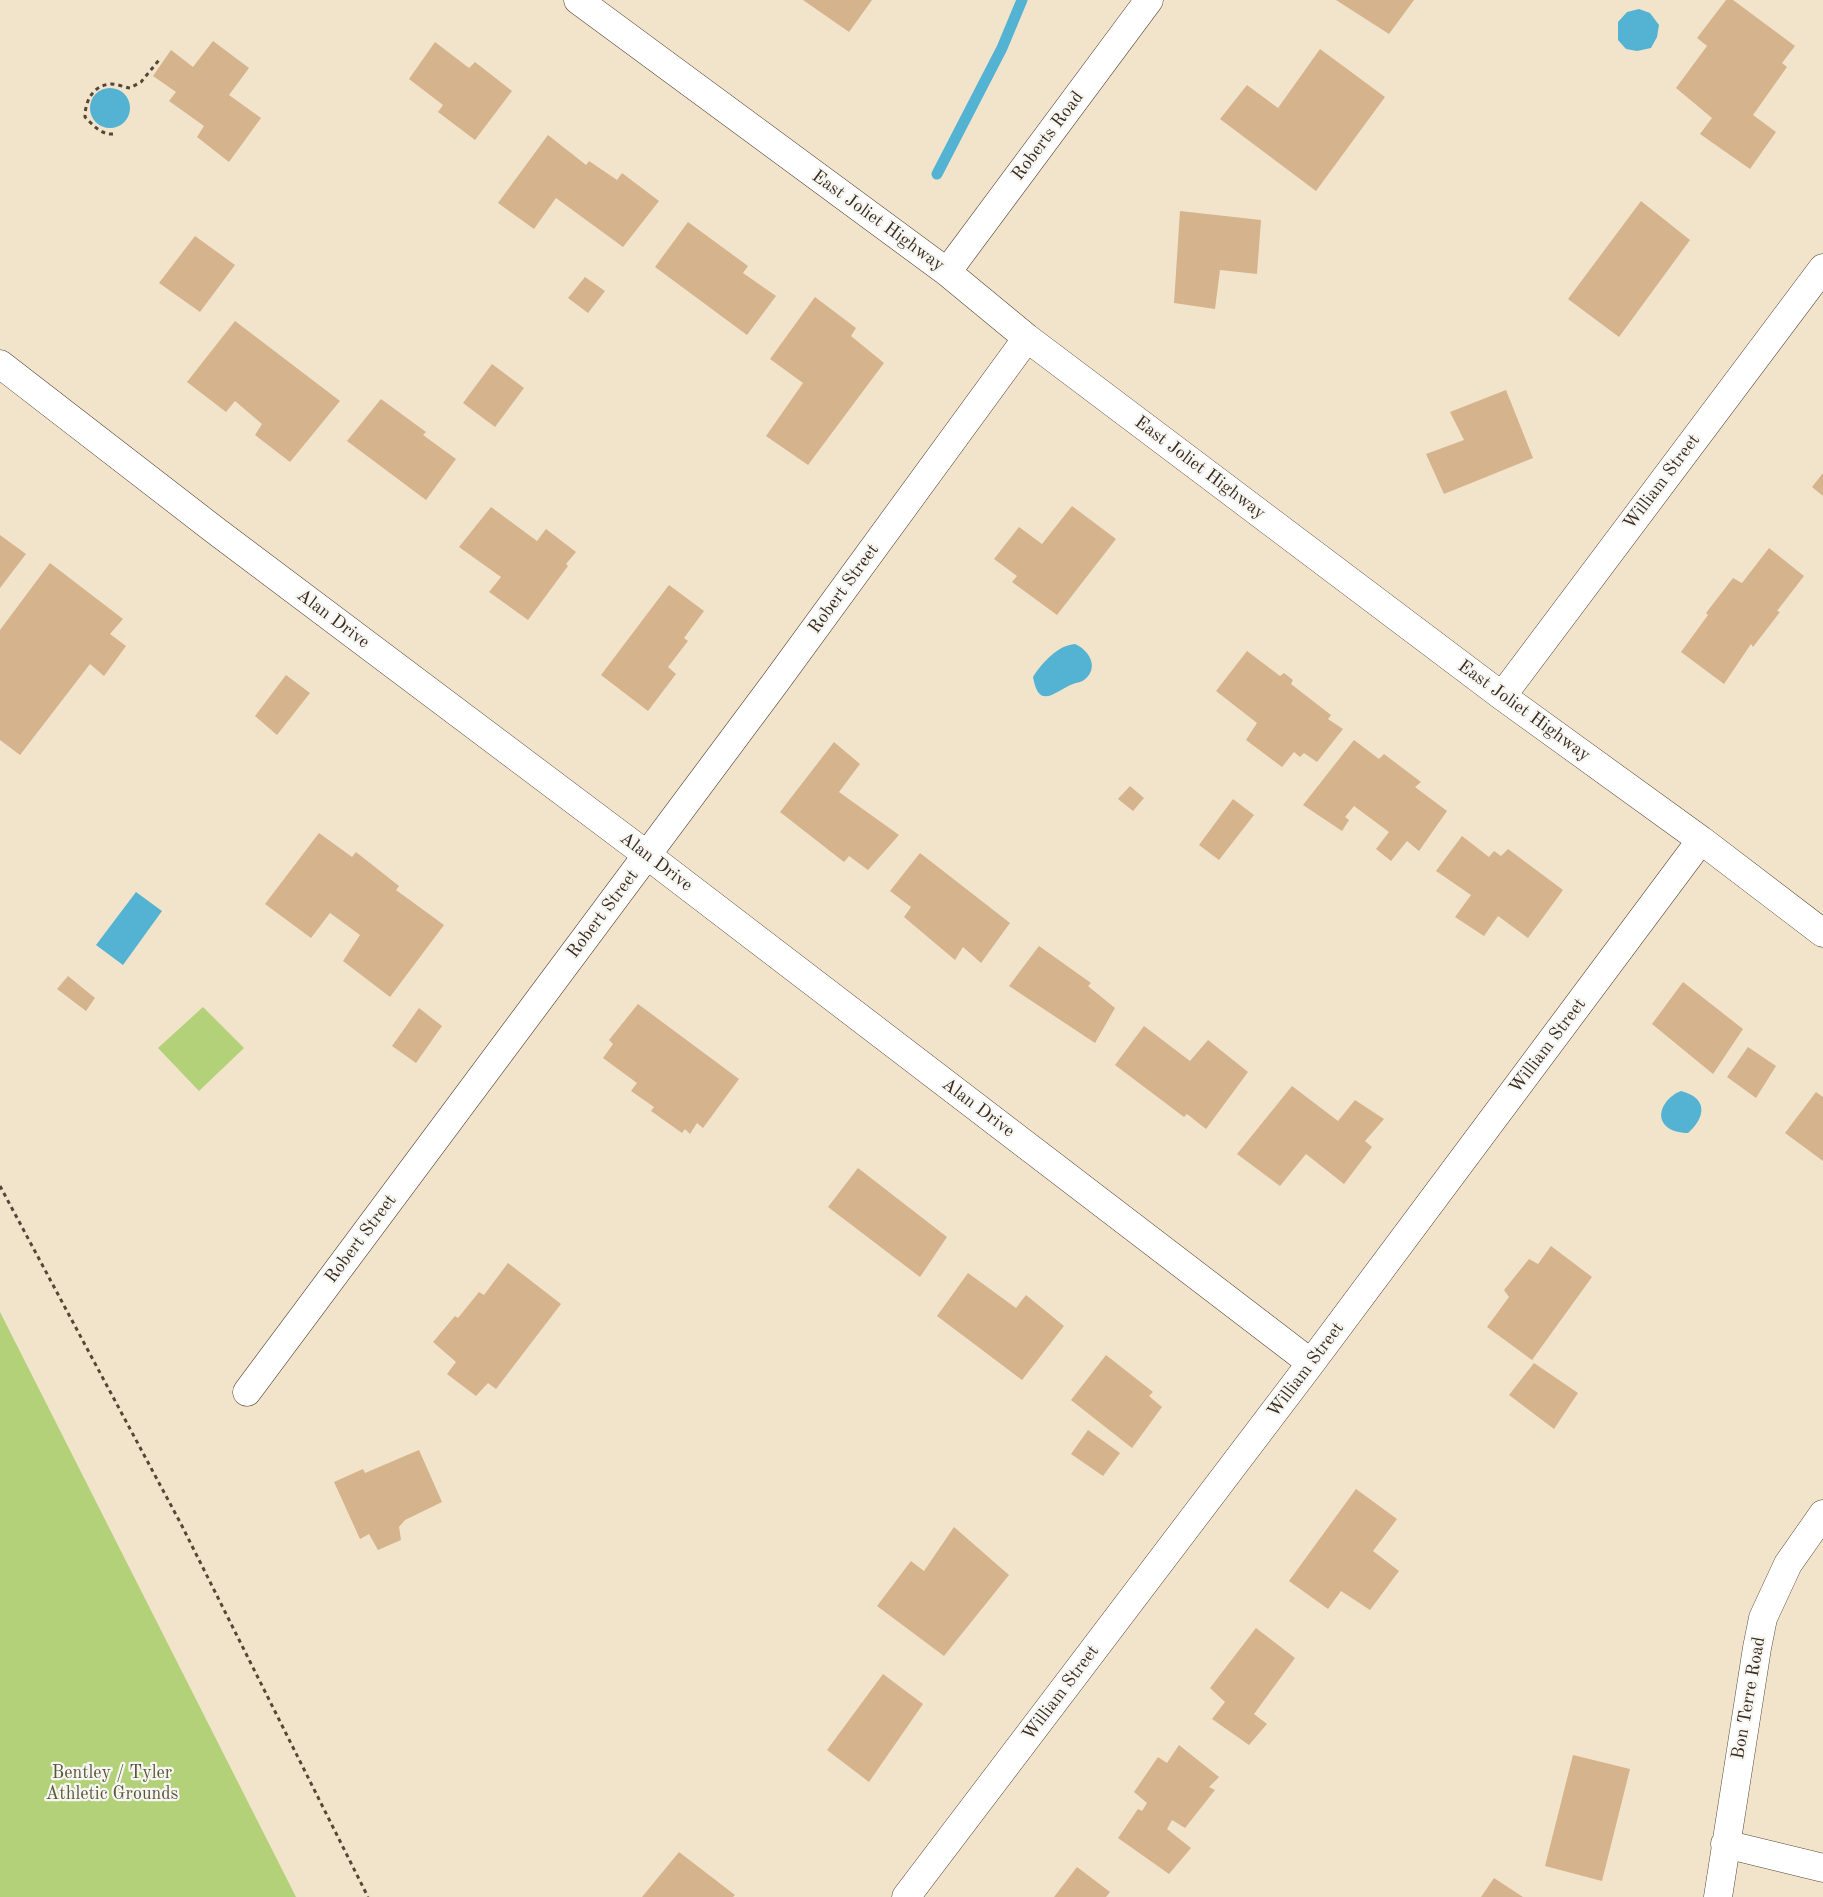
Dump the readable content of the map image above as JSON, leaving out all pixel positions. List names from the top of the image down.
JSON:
{
  "streets": {
    "street": [
      "Roberts Road",
      "East Joliet Highway",
      "William Street",
      "Robert Street",
      "Alan Drive",
      "Bon Terre Road"
    ]
  },
  "crossings": [
    ["Roberts Road", "East Joliet Highway"],
    ["East Joliet Highway", "William Street"],
    ["East Joliet Highway", "Robert Street"],
    ["William Street", "Alan Drive"],
    ["Robert Street", "Alan Drive"]
  ],
  "parks": ["Bentley / Tyler Athletic Grounds"]
}
